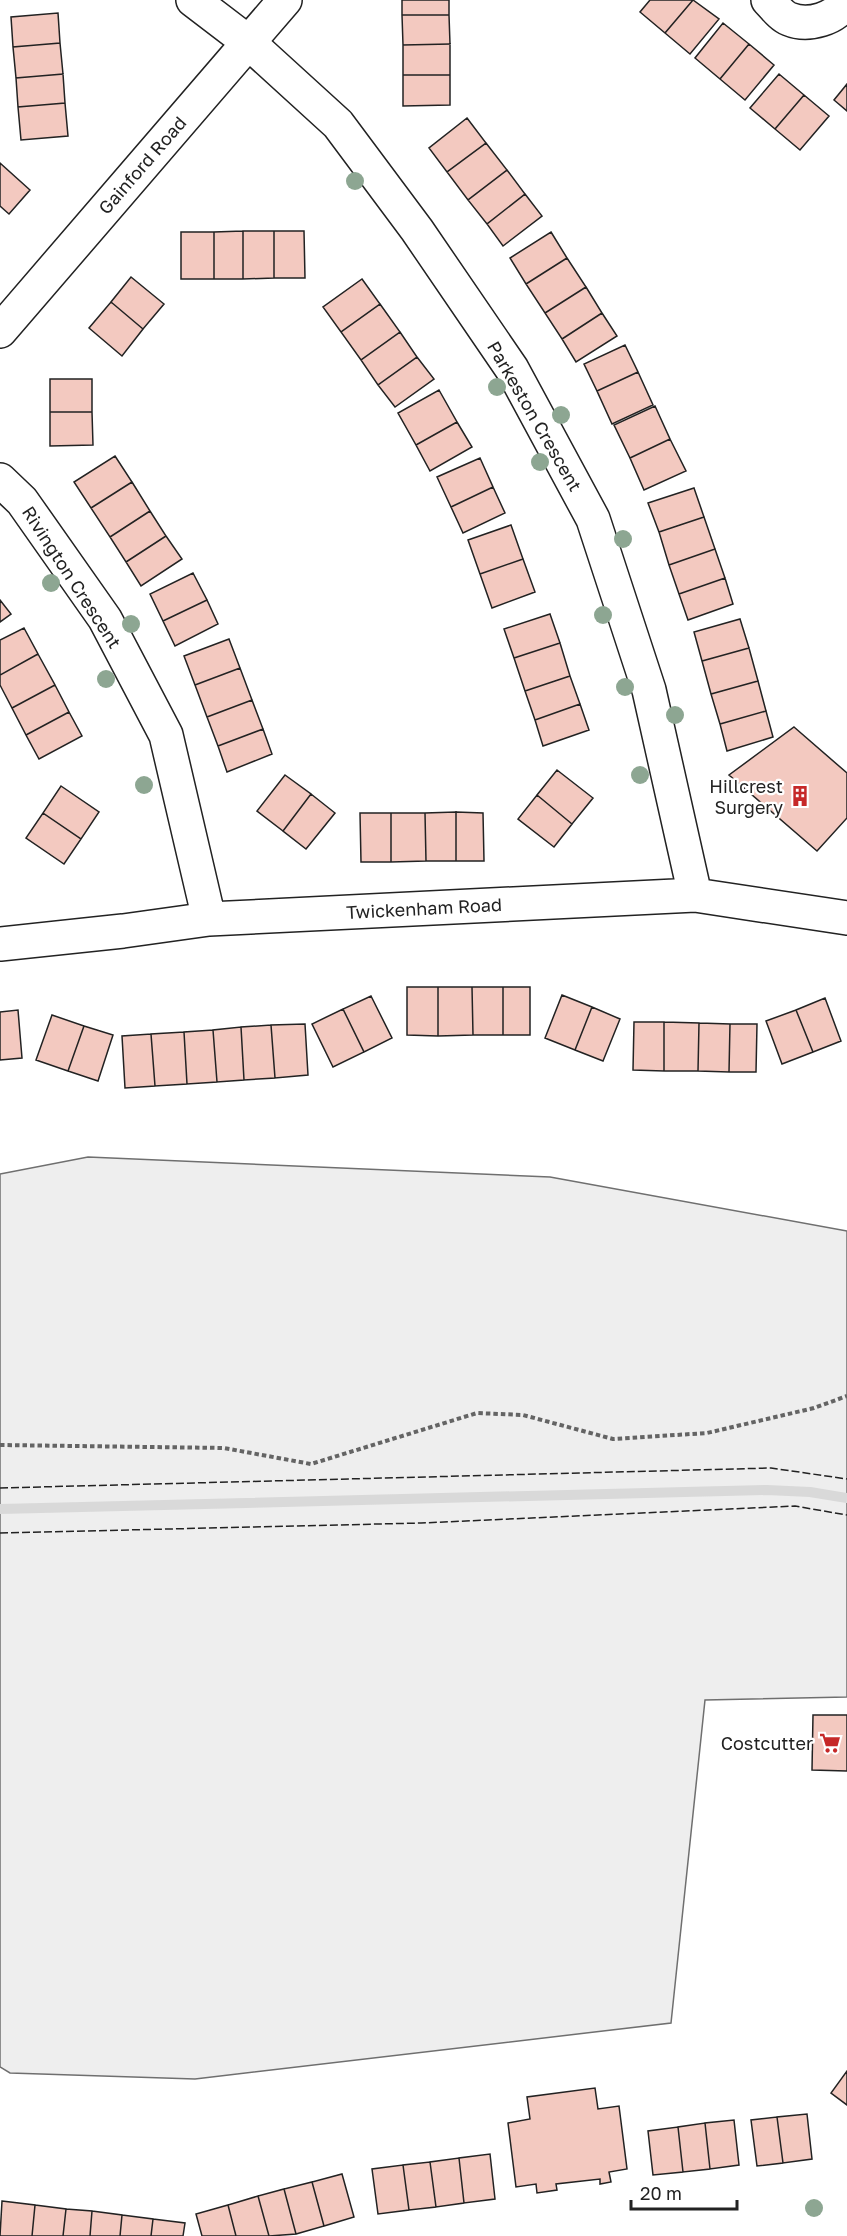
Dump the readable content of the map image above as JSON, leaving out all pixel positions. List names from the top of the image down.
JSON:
{
  "streets": {
    "street": [
      "Gainford Road",
      "Parkeston Crescent",
      "Rivington Crescent",
      "Twickenham Road"
    ]
  },
  "crossings": [
    ["Gainford Road", "Parkeston Crescent"],
    ["Parkeston Crescent", "Twickenham Road"],
    ["Rivington Crescent", "Twickenham Road"]
  ],
  "places": {
    "building": ["Hillcrest Surgery"],
    "supermarket": ["Costcutter"]
  },
  "scale_bar": "20 m"
}
